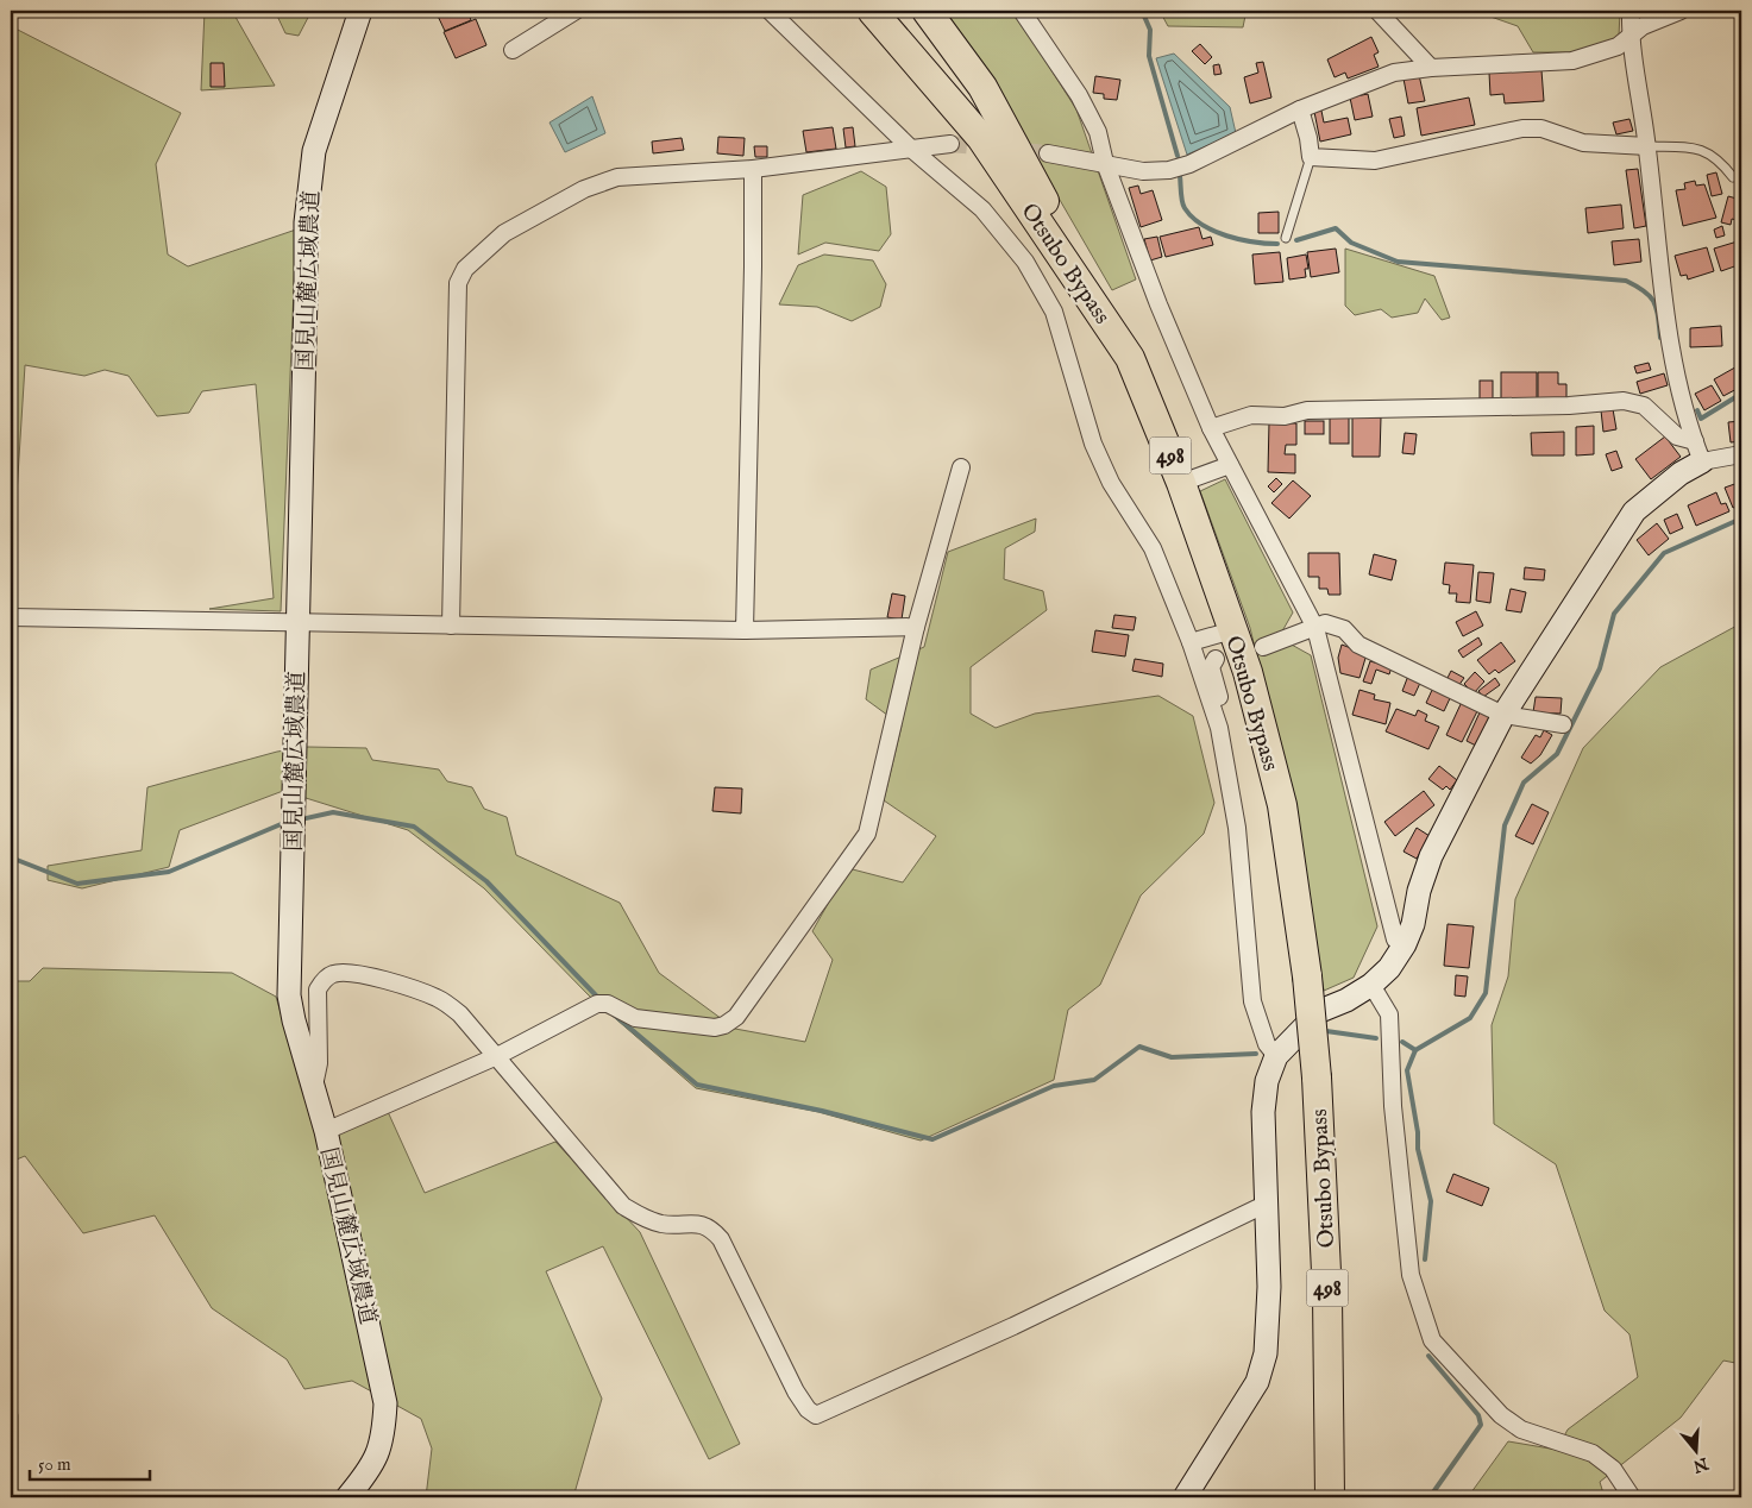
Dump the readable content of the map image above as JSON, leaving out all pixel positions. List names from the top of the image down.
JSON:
{
  "streets": {
    "highway": ["Otsubo Bypass", "498"],
    "street": ["国見山麓広域農道"]
  },
  "scale_bar": "50 m",
  "north": "bottom"
}
